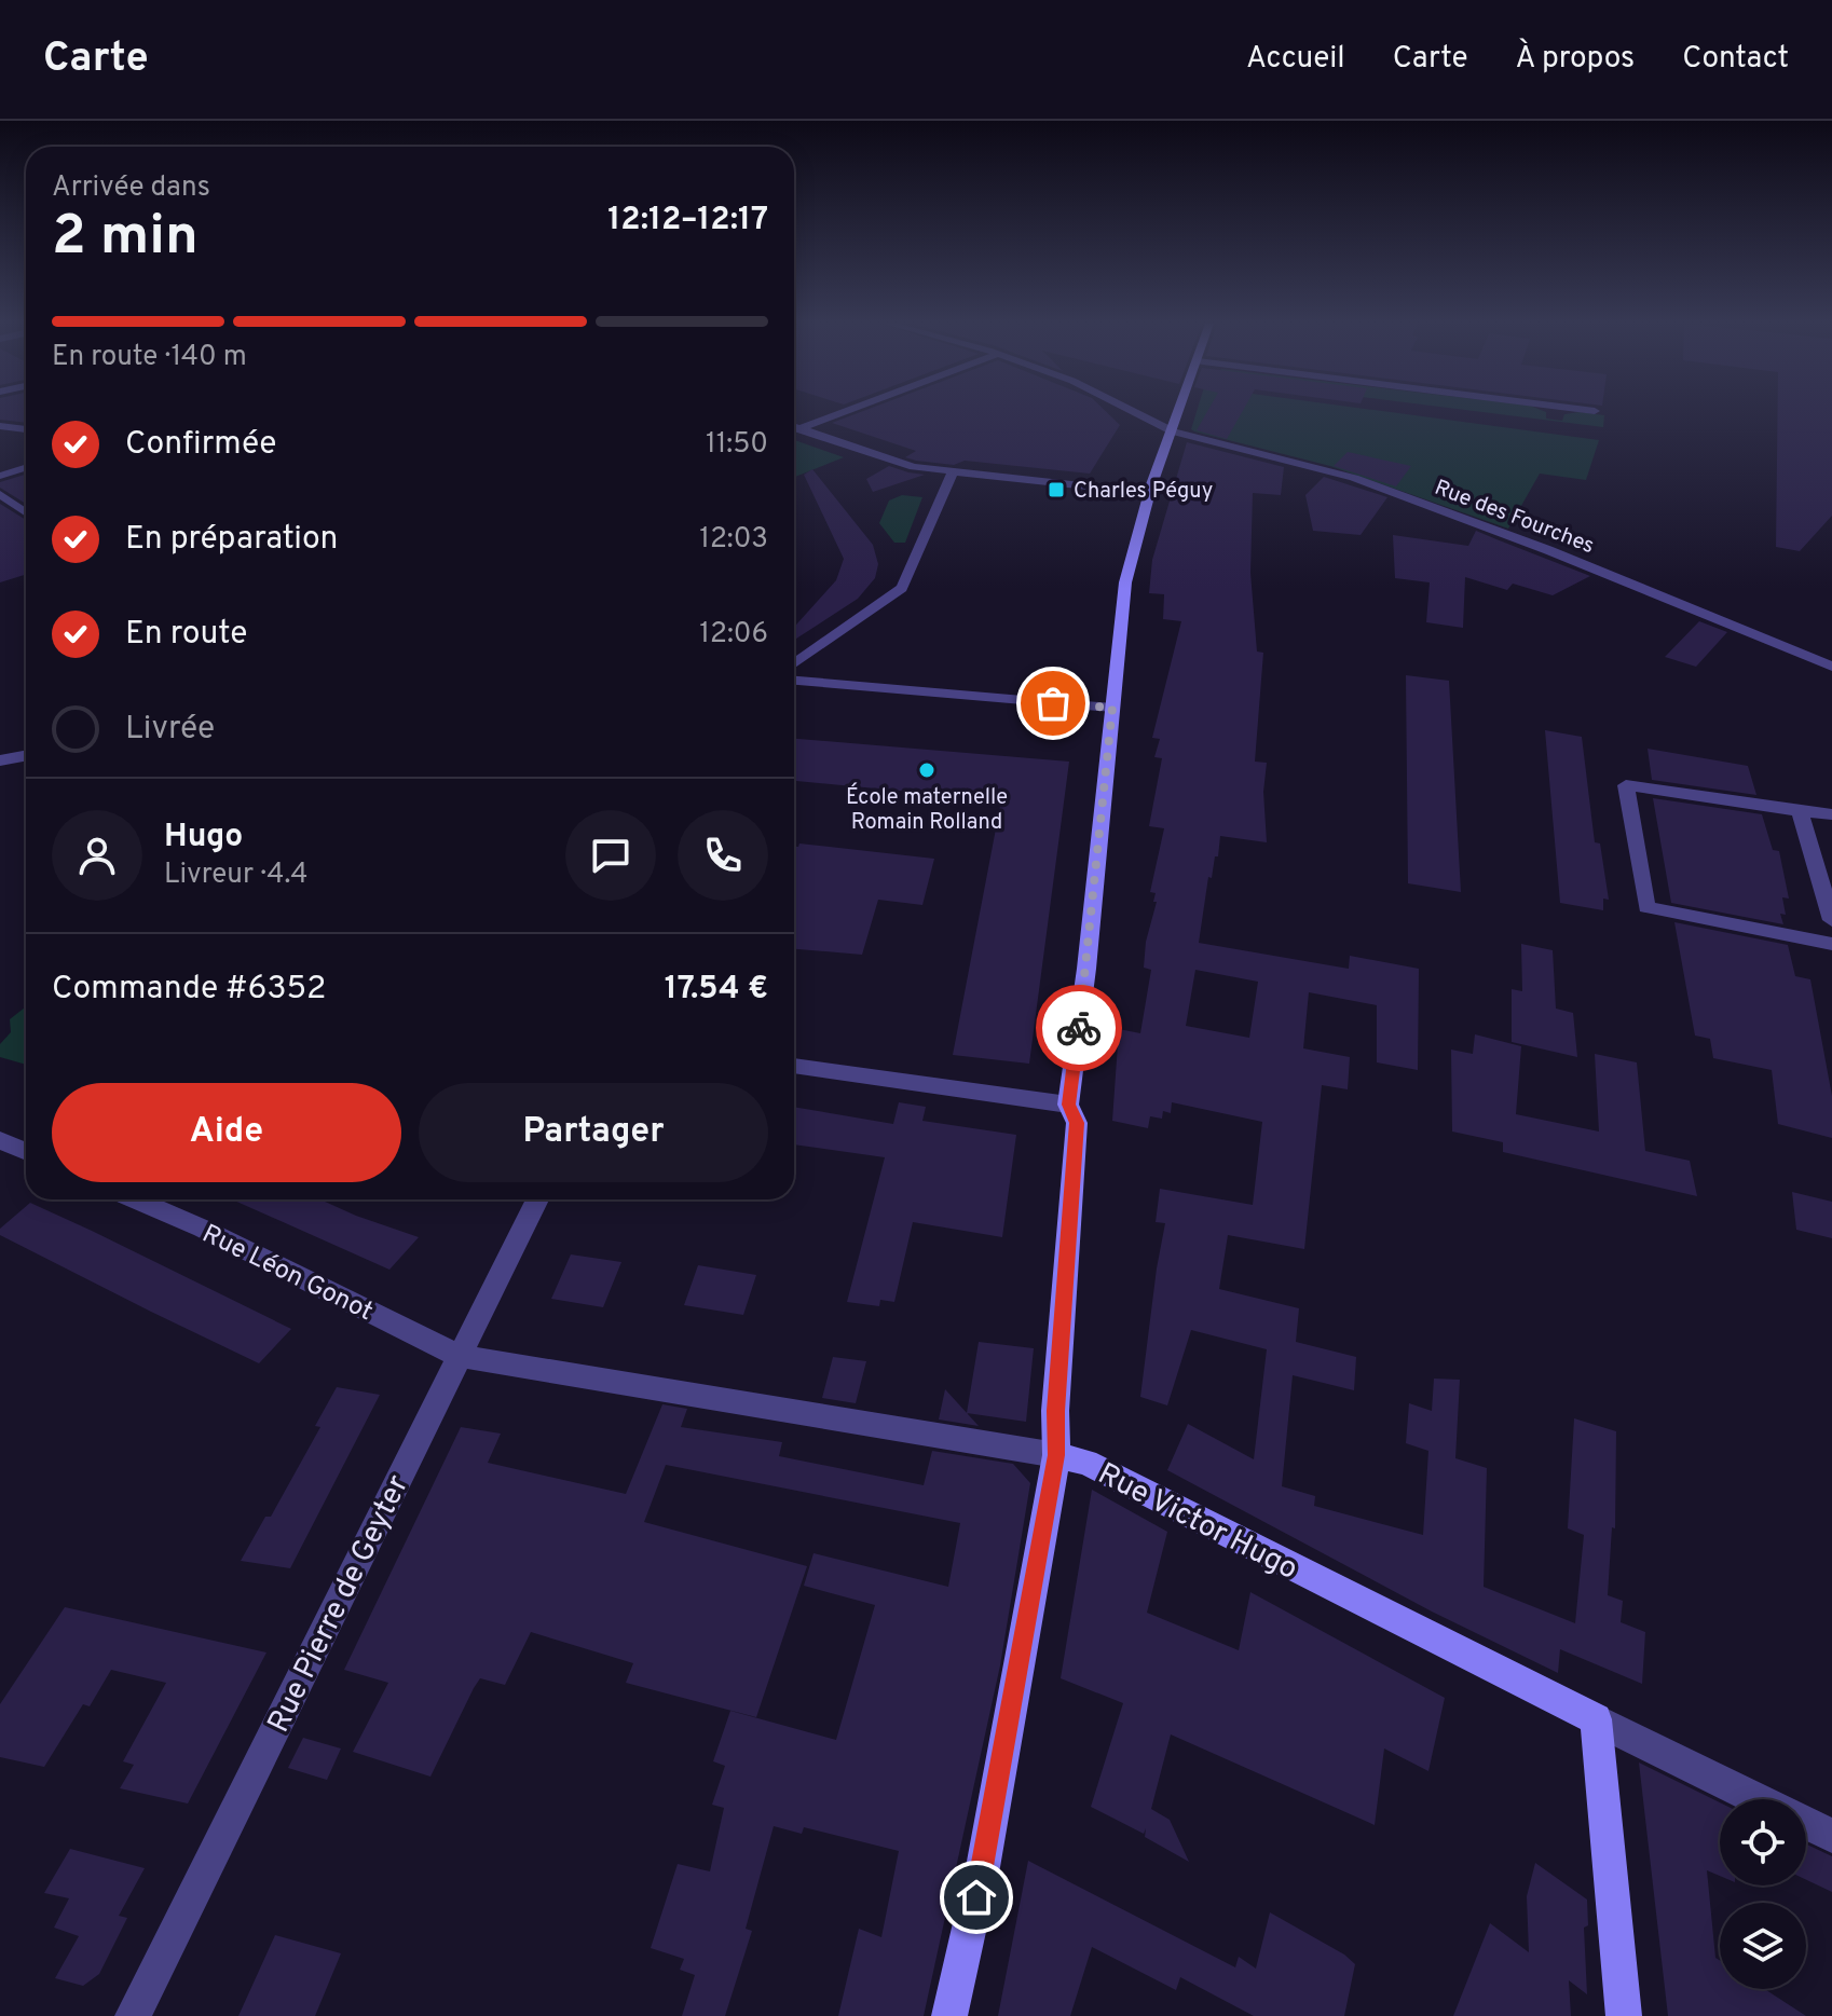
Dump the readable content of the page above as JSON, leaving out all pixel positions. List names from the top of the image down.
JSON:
{
  "streets": {
    "street": [
      "Rue des Fourches",
      "Rue Léon Gonot",
      "Rue Victor Hugo",
      "Rue Pierre de Geyter"
    ]
  },
  "crossings": [
    ["Rue Léon Gonot", "Rue Victor Hugo"],
    ["Rue Léon Gonot", "Rue Pierre de Geyter"],
    ["Rue Victor Hugo", "Rue Pierre de Geyter"]
  ],
  "places": {
    "transit": ["Charles Péguy"],
    "other": ["École maternelle Romain Rolland"]
  },
  "page": {
    "header": "Carte",
    "nav": [
      "Accueil",
      "Carte",
      "À propos",
      "Contact"
    ],
    "heading": ["2 min", "Arrivée dans", "12:12–12:17"],
    "panel": [
      "Hugo",
      "Livreur · 4.4",
      "Commande #6352",
      "17.54 €"
    ],
    "bar": "En route · 140 m",
    "list": [
      ["Confirmée", "11:50"],
      ["En préparation", "12:03"],
      ["En route", "12:06"],
      "Livrée"
    ],
    "buttons": ["Aide", "Partager"]
  }
}
